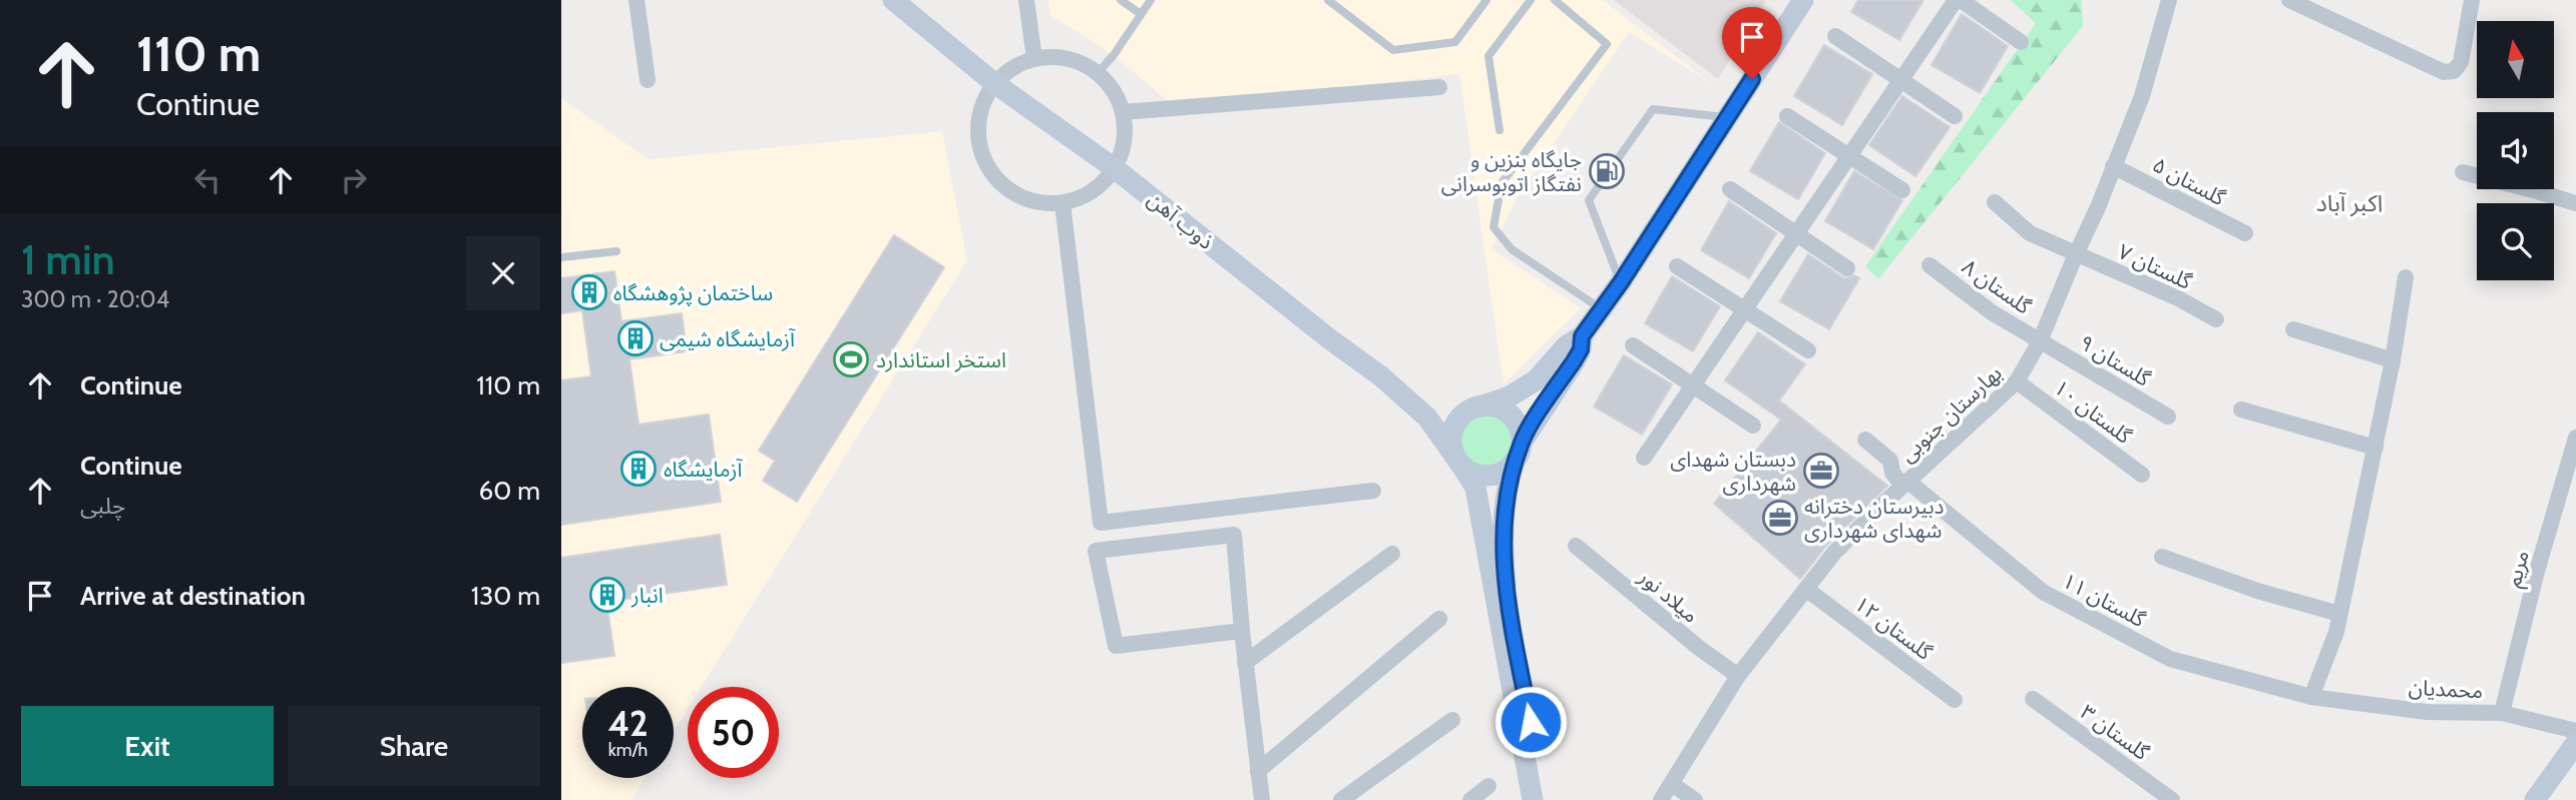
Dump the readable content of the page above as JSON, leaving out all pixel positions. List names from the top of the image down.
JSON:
{
  "streets": {
    "main road": ["ذوب آهن"],
    "street": [
      "گلستان ۵",
      "گلستان ۷",
      "گلستان ۸",
      "گلستان ۹",
      "گلستان ۱۰",
      "بهارستان جنوبی",
      "مریم",
      "میلاد نور",
      "گلستان ۱۱",
      "گلستان ۱۲",
      "محمدیان",
      "گلستان ۳"
    ]
  },
  "crossings": [
    ["گلستان ۵", "بهارستان جنوبی"],
    ["گلستان ۷", "بهارستان جنوبی"],
    ["گلستان ۸", "گلستان ۹"],
    ["گلستان ۸", "بهارستان جنوبی"],
    ["گلستان ۹", "بهارستان جنوبی"],
    ["گلستان ۱۰", "بهارستان جنوبی"],
    ["بهارستان جنوبی", "میلاد نور"],
    ["بهارستان جنوبی", "گلستان ۱۱"],
    ["بهارستان جنوبی", "گلستان ۱۲"],
    ["مریم", "محمدیان"],
    ["گلستان ۱۱", "محمدیان"]
  ],
  "districts": ["اکبر آباد"],
  "places": {
    "fuel station": ["جایگاه بنزین و نفتگاز اتوبوسرانی"],
    "building": [
      "ساختمان پژوهشگاه",
      "آزمایشگاه شیمی",
      "آزمایشگاه",
      "انبار"
    ],
    "sports": ["استخر استاندارد"],
    "office": ["دبستان شهدای شهرداری", "دبیرستان دخترانه شهدای شهرداری"]
  },
  "north": "top",
  "page": {
    "turn": ["110 m", "Continue"],
    "heading": ["1 min", "300 m · 20:04"],
    "list": [
      {
        "name": "Continue",
        "value": "110 m"
      },
      {
        "name": "Continue",
        "note": "چلبی",
        "value": "60 m"
      },
      {
        "name": "Arrive at destination",
        "value": "130 m"
      }
    ],
    "speed": "42 km/h",
    "limit": "50",
    "buttons": ["Exit", "Share"]
  }
}
